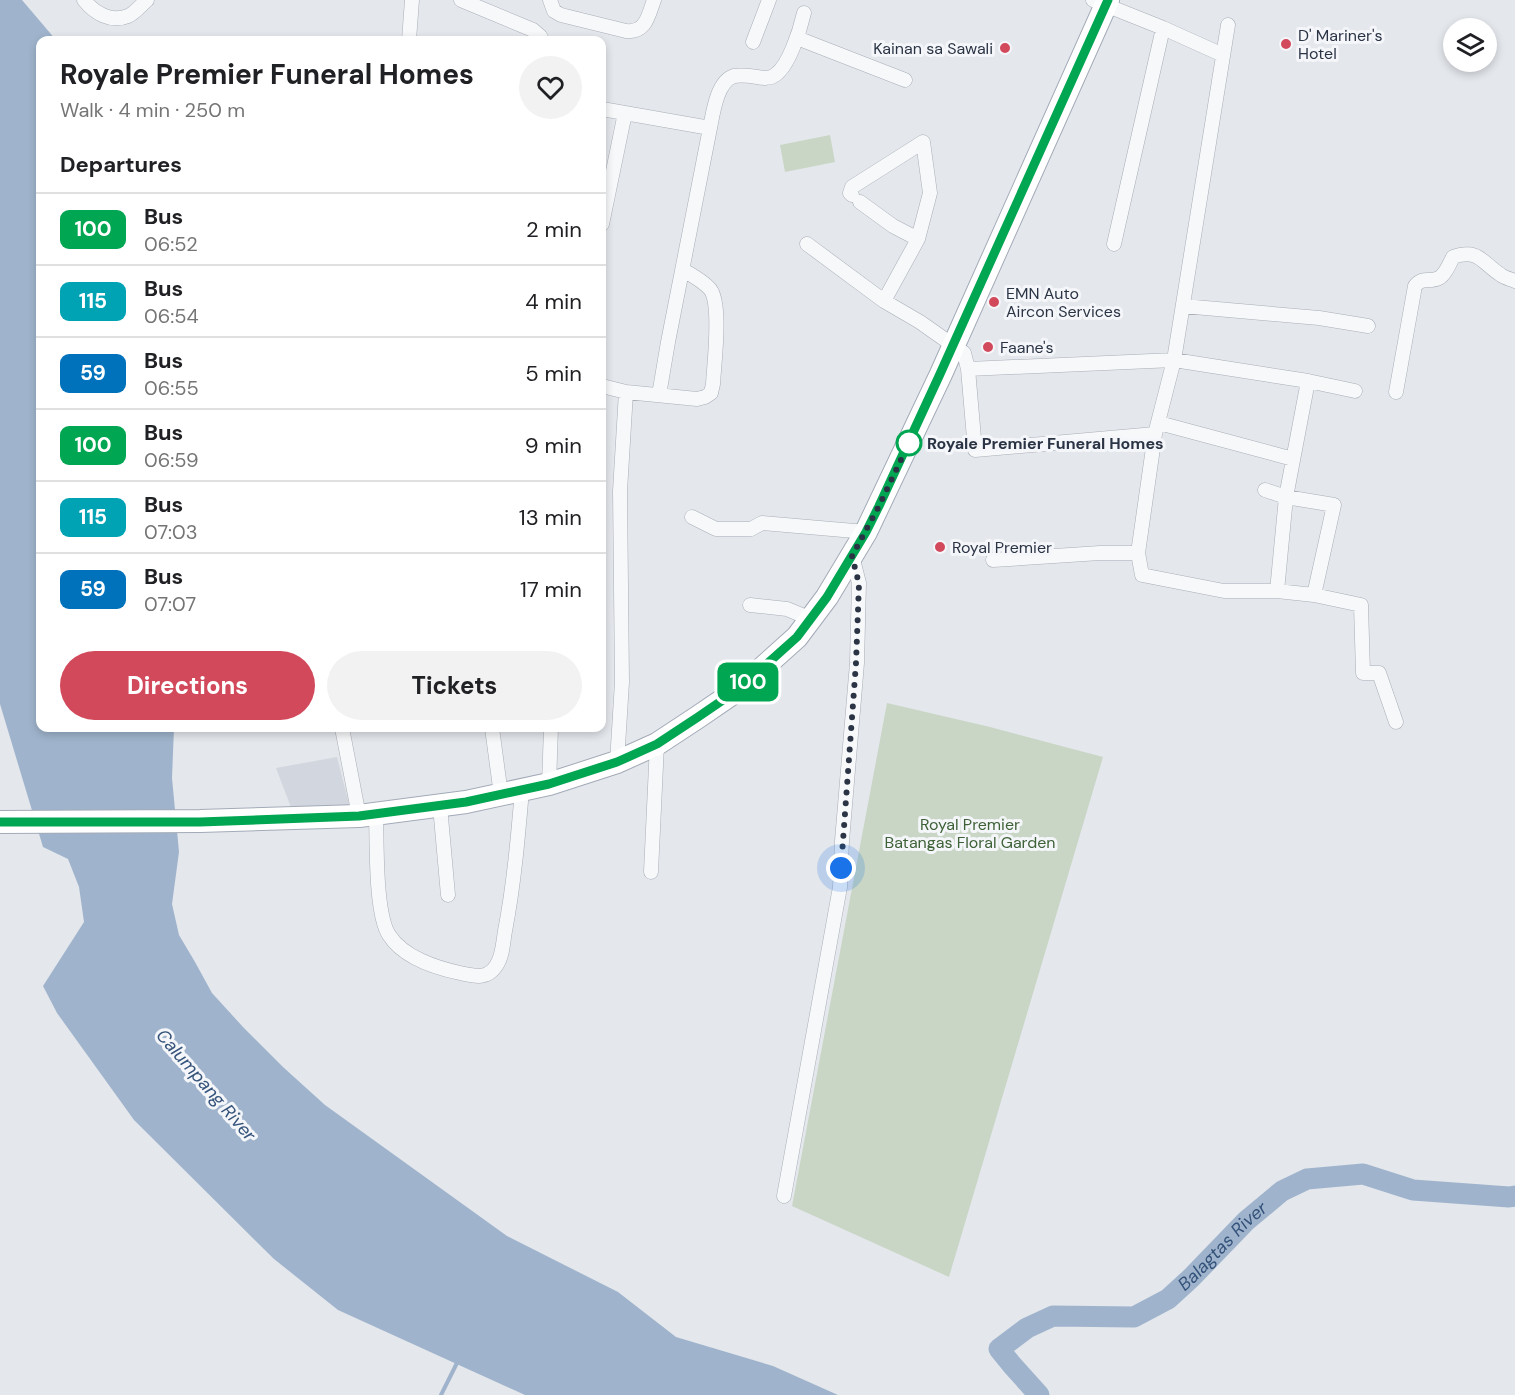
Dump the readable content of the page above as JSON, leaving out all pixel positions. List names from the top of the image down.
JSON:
{
  "water": ["Calumpang River", "Balagtas River"],
  "parks": ["Royal Premier Batangas Floral Garden"],
  "places": [
    "D' Mariner's Hotel",
    "Kainan sa Sawali",
    "EMN Auto Aircon Services",
    "Faane's",
    "Royale Premier Funeral Homes",
    "Royal Premier"
  ],
  "lines": ["bus line 100"],
  "page": {
    "on_map": "100",
    "heading": [
      ["Royale Premier Funeral Homes", "Walk · 4 min · 250 m"],
      "Departures"
    ],
    "list": [
      {
        "mark": "100",
        "name": "Bus",
        "note": "06:52",
        "value": "2 min"
      },
      {
        "mark": "115",
        "name": "Bus",
        "note": "06:54",
        "value": "4 min"
      },
      {
        "mark": "59",
        "name": "Bus",
        "note": "06:55",
        "value": "5 min"
      },
      {
        "mark": "100",
        "name": "Bus",
        "note": "06:59",
        "value": "9 min"
      },
      {
        "mark": "115",
        "name": "Bus",
        "note": "07:03",
        "value": "13 min"
      },
      {
        "mark": "59",
        "name": "Bus",
        "note": "07:07",
        "value": "17 min"
      }
    ],
    "buttons": ["Directions", "Tickets"]
  }
}
